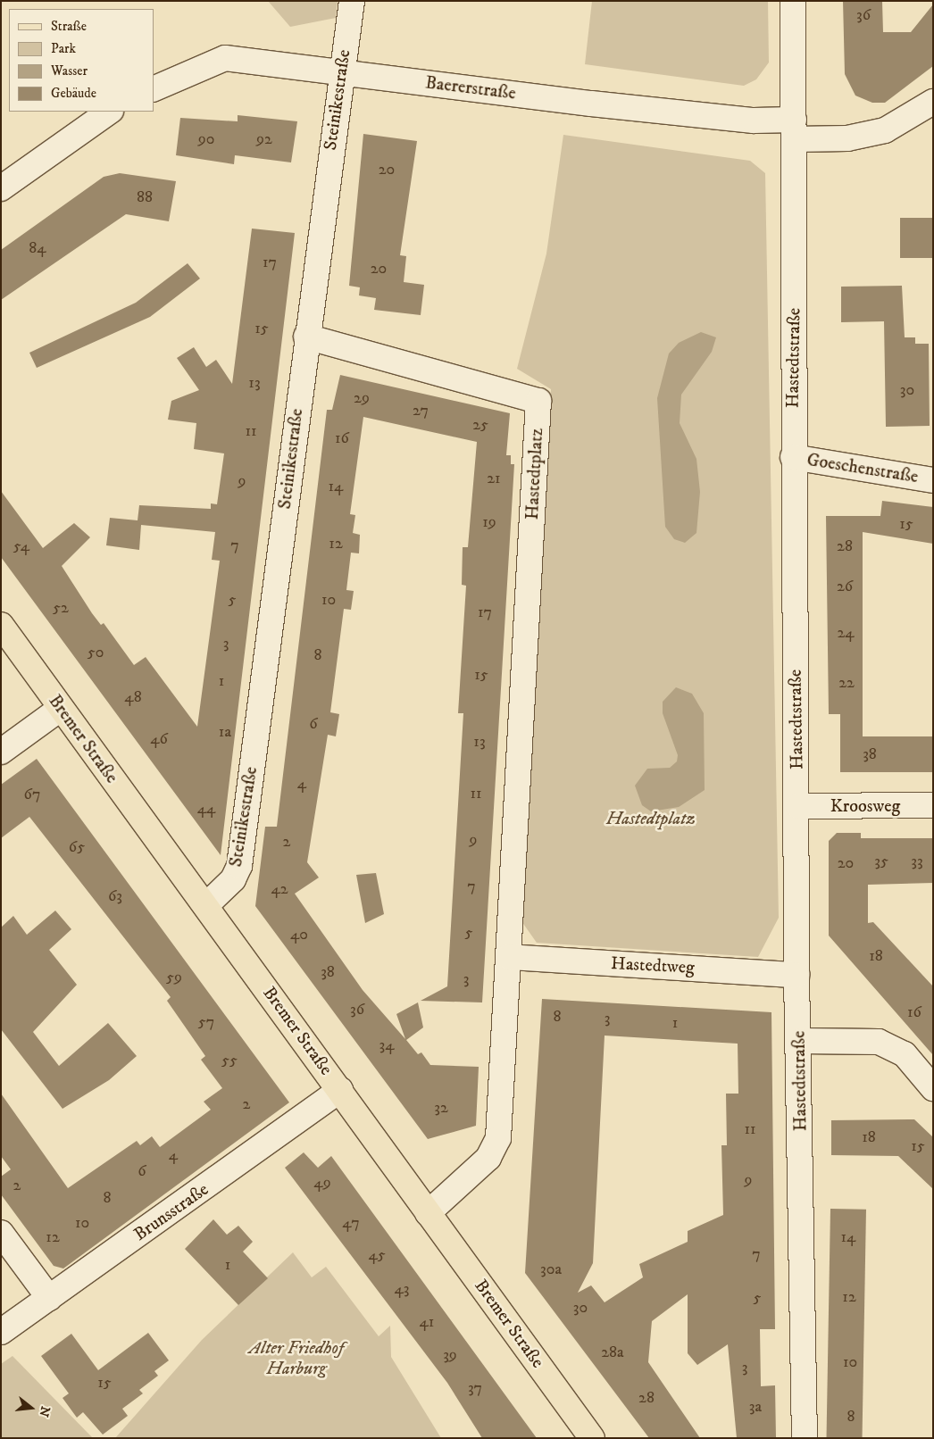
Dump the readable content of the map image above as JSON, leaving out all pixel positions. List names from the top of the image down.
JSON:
{
  "streets": {
    "main road": ["Bremer Straße"],
    "street": [
      "Baererstraße",
      "Steinikestraße",
      "Hastedtstraße",
      "Goeschenstraße",
      "Hastedtplatz",
      "Kroosweg",
      "Hastedtweg",
      "Brunsstraße"
    ]
  },
  "crossings": [
    ["Baererstraße", "Steinikestraße"],
    ["Baererstraße", "Hastedtstraße"],
    ["Steinikestraße", "Hastedtplatz"],
    ["Steinikestraße", "Bremer Straße"],
    ["Hastedtstraße", "Goeschenstraße"],
    ["Hastedtstraße", "Kroosweg"],
    ["Hastedtstraße", "Hastedtweg"],
    ["Hastedtplatz", "Bremer Straße"],
    ["Hastedtplatz", "Hastedtweg"],
    ["Bremer Straße", "Brunsstraße"]
  ],
  "parks": ["Hastedtplatz", "Alter Friedhof Harburg"],
  "house_numbers": [
    "36",
    "90",
    "92",
    "20",
    "88",
    "84",
    "17",
    "20",
    "15",
    "13",
    "30",
    "29",
    "27",
    "25",
    "11",
    "16",
    "21",
    "9",
    "14",
    "19",
    "15",
    "12",
    "7",
    "54",
    "28",
    "26",
    "5",
    "10",
    "52",
    "17",
    "24",
    "3",
    "50",
    "8",
    "15",
    "1",
    "22",
    "48",
    "6",
    "1a",
    "46",
    "13",
    "38",
    "4",
    "11",
    "67",
    "44",
    "9",
    "2",
    "65",
    "35",
    "33",
    "20",
    "7",
    "42",
    "63",
    "5",
    "40",
    "18",
    "38",
    "59",
    "3",
    "36",
    "16",
    "8",
    "3",
    "57",
    "1",
    "34",
    "55",
    "2",
    "32",
    "11",
    "18",
    "15",
    "4",
    "6",
    "9",
    "49",
    "2",
    "8",
    "10",
    "47",
    "12",
    "14",
    "7",
    "45",
    "1",
    "30a",
    "43",
    "12",
    "5",
    "30",
    "41",
    "28a",
    "39",
    "10",
    "3",
    "15",
    "37",
    "28",
    "3a",
    "8"
  ],
  "legend": [
    "Straße",
    "Park",
    "Wasser",
    "Gebäude"
  ],
  "north": "right"
}
